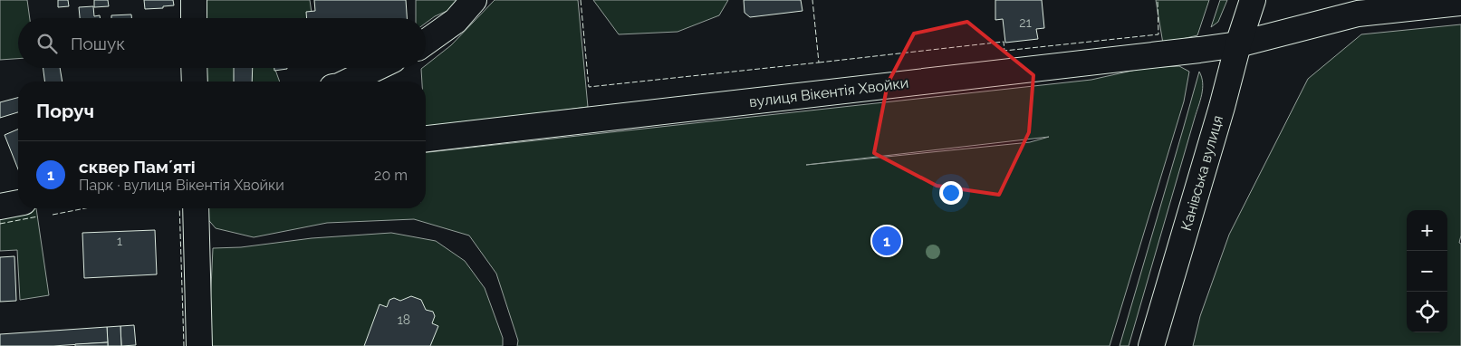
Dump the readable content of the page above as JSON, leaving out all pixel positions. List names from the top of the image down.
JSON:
{
  "streets": {
    "street": ["вулиця Вікентія Хвойки", "Канівська вулиця"]
  },
  "crossings": [
    ["вулиця Вікентія Хвойки", "Канівська вулиця"]
  ],
  "house_numbers": ["21", "1", "18"],
  "page": {
    "search": "Пошук",
    "heading": "Поруч",
    "list": [
      {
        "mark": "1",
        "name": "сквер Памʼяті",
        "note": "Парк · вулиця Вікентія Хвойки",
        "value": "20 m"
      }
    ],
    "map_buttons": ["+", "−"],
    "pins": "1"
  }
}
